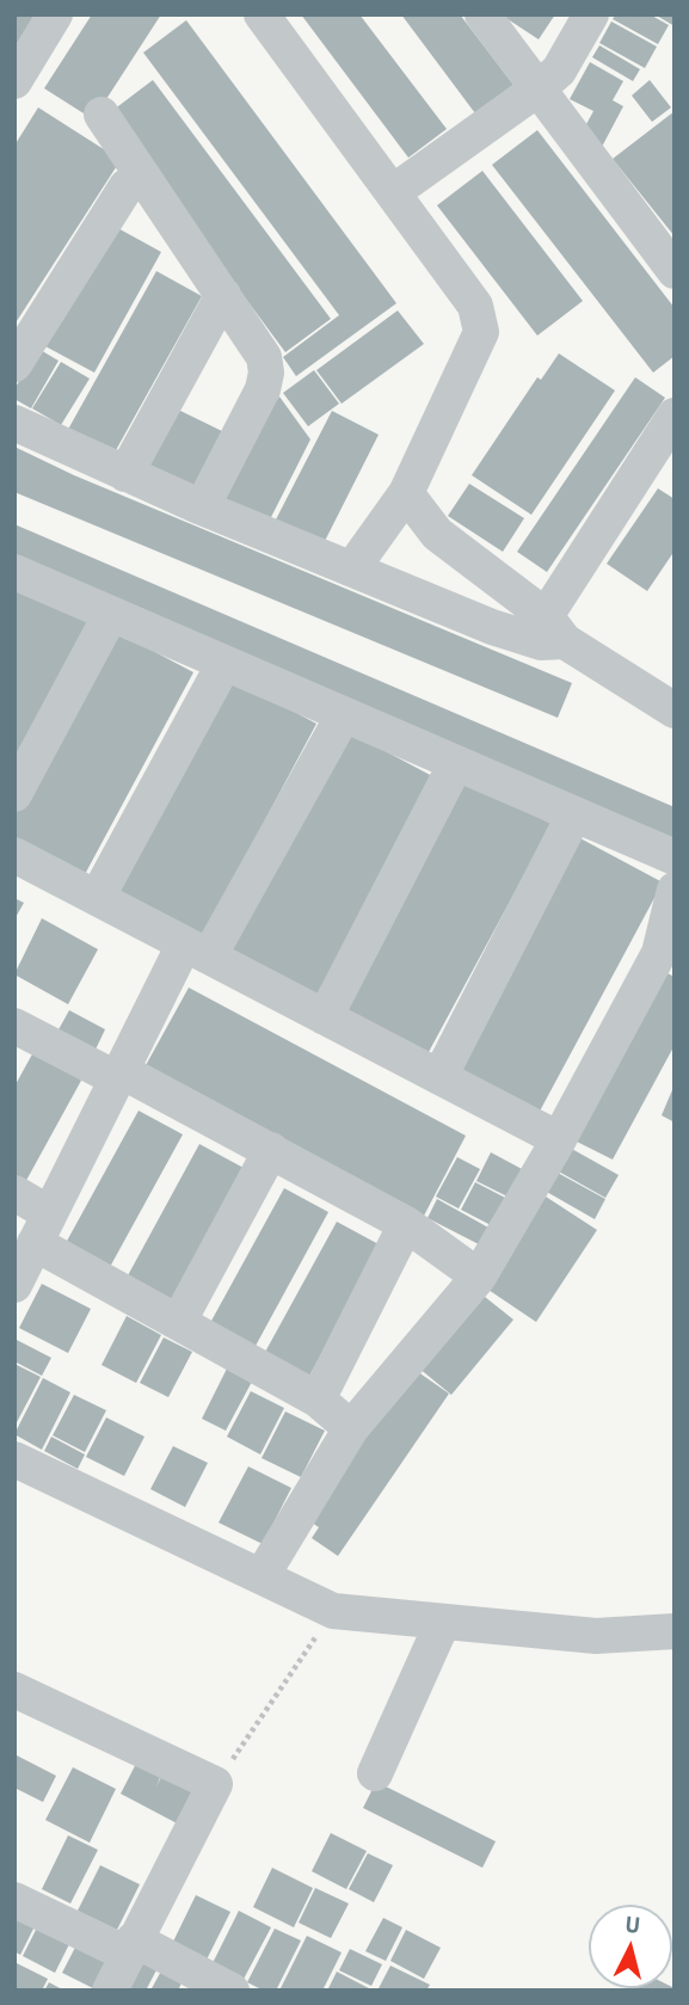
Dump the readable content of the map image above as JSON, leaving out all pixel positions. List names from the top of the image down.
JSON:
{
  "north": "top"
}
